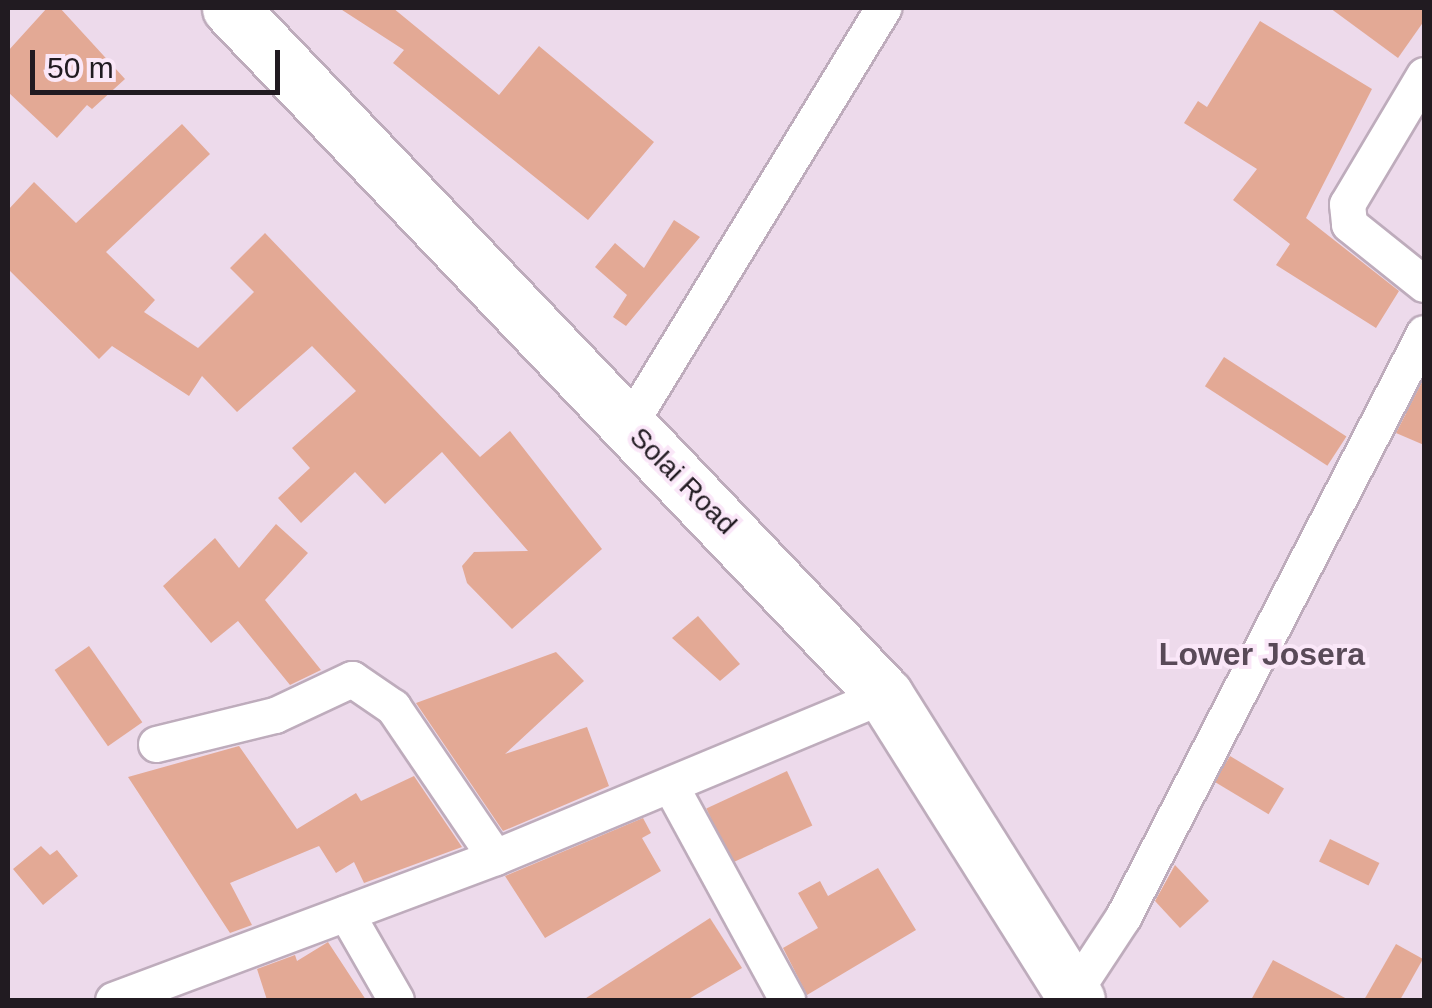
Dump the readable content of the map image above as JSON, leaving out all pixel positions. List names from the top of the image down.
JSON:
{
  "streets": {
    "highway": ["Solai Road"]
  },
  "districts": ["Lower Josera"],
  "scale_bar": "50 m"
}
